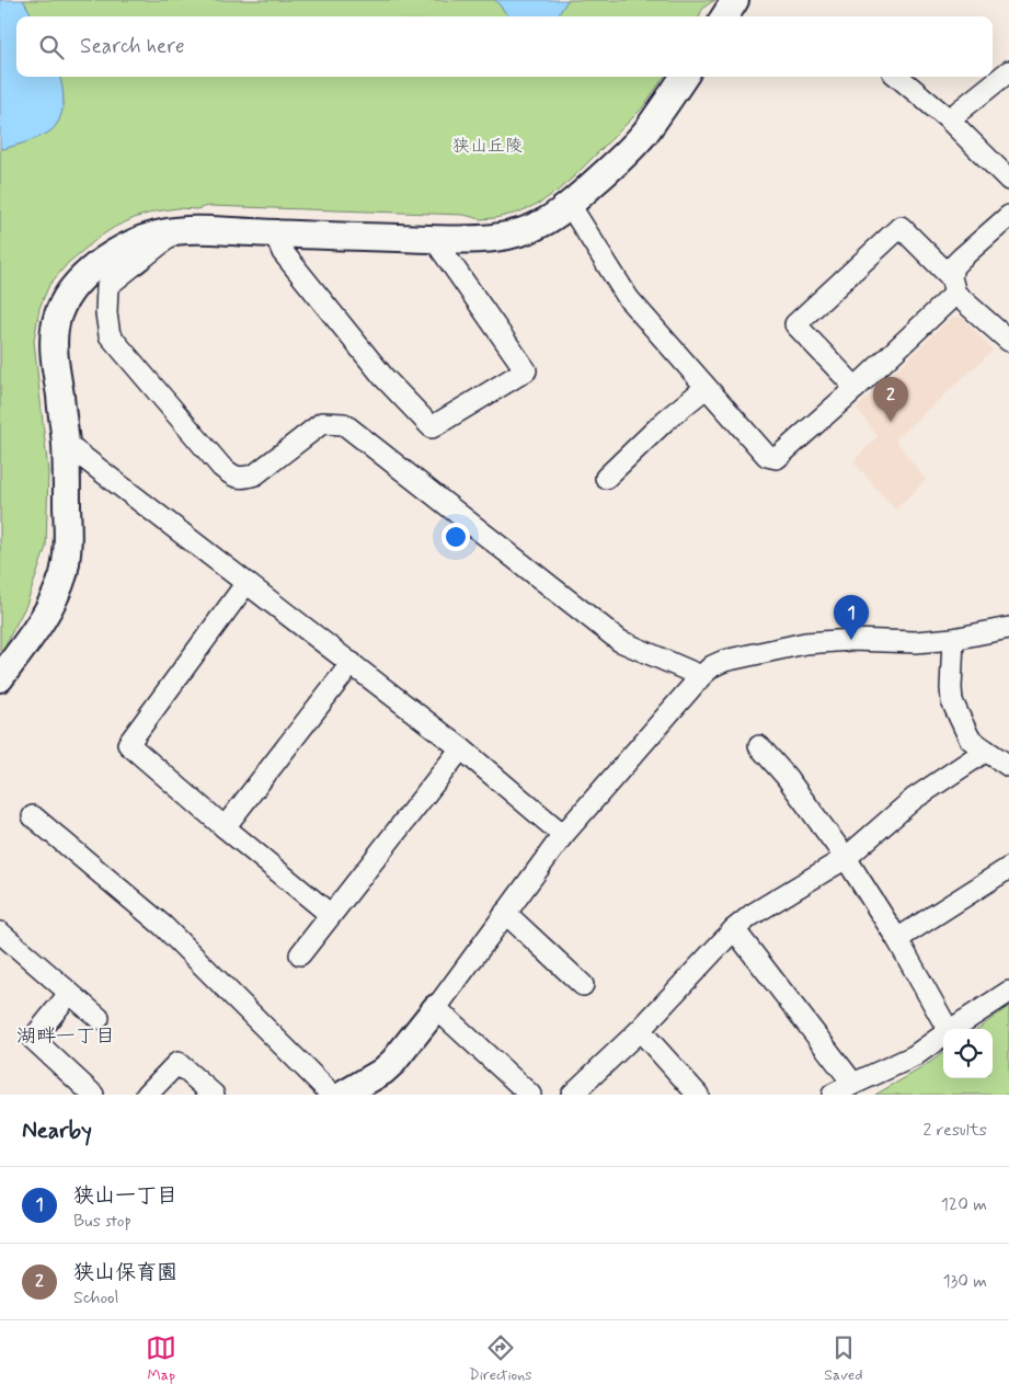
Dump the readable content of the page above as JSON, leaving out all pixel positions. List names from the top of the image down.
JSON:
{
  "districts": ["湖畔一丁目"],
  "parks": ["狭山丘陵"],
  "page": {
    "search": "Search here",
    "pins": ["2", "1"],
    "heading": ["Nearby", "2 results"],
    "list": [
      {
        "mark": "1",
        "name": "狭山一丁目",
        "note": "Bus stop",
        "value": "120 m"
      },
      {
        "mark": "2",
        "name": "狭山保育園",
        "note": "School",
        "value": "130 m"
      }
    ],
    "nav": ["Map", "Directions", "Saved"]
  }
}
